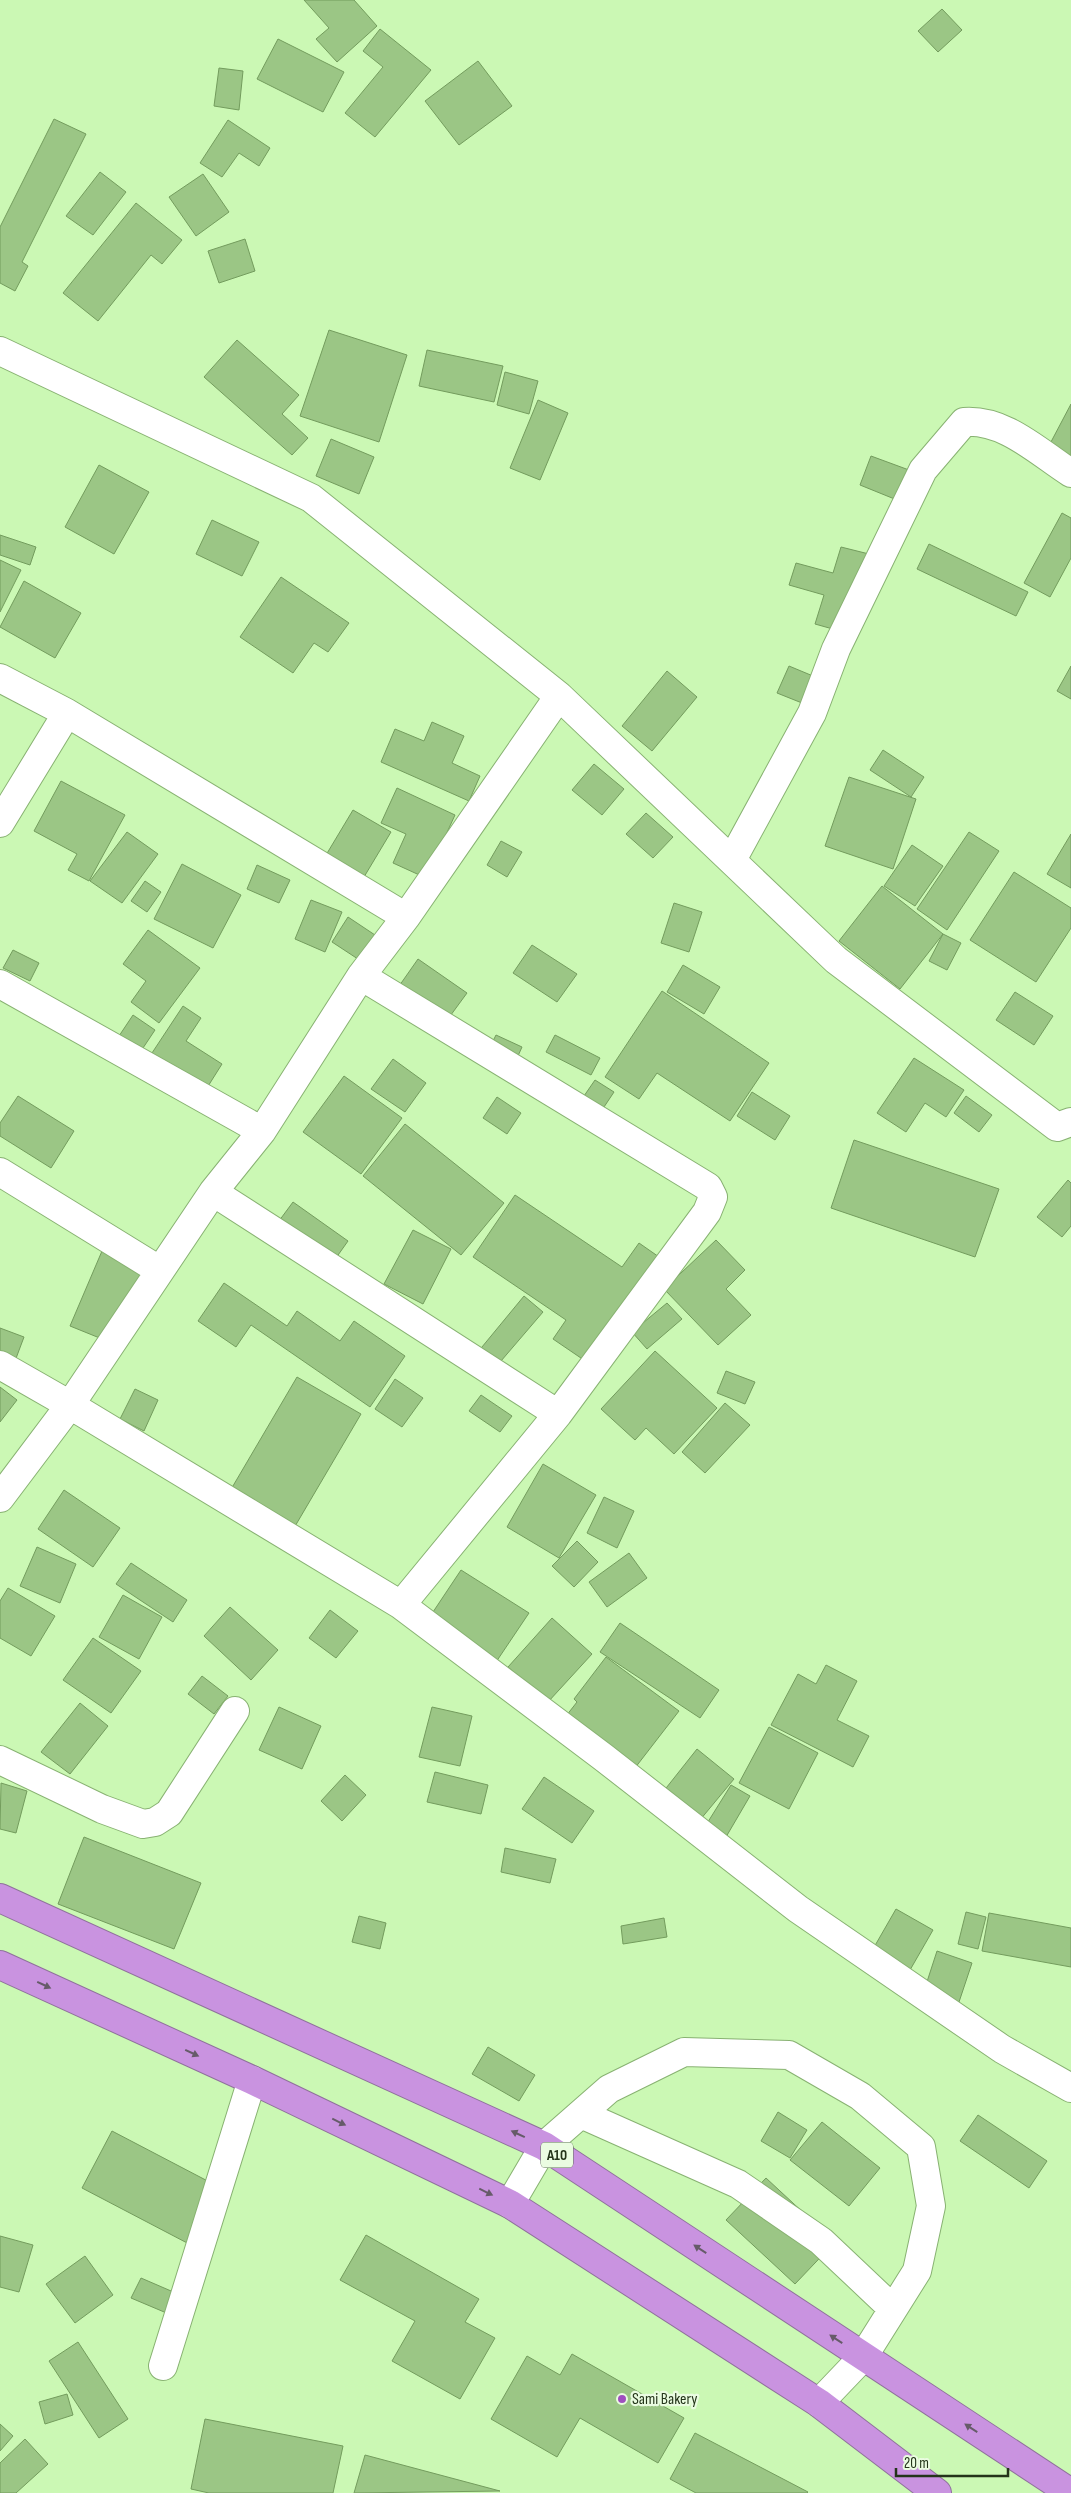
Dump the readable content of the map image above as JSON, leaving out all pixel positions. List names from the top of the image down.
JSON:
{
  "streets": {
    "highway": ["A10"]
  },
  "places": ["Sami Bakery"],
  "scale_bar": "20 m"
}
